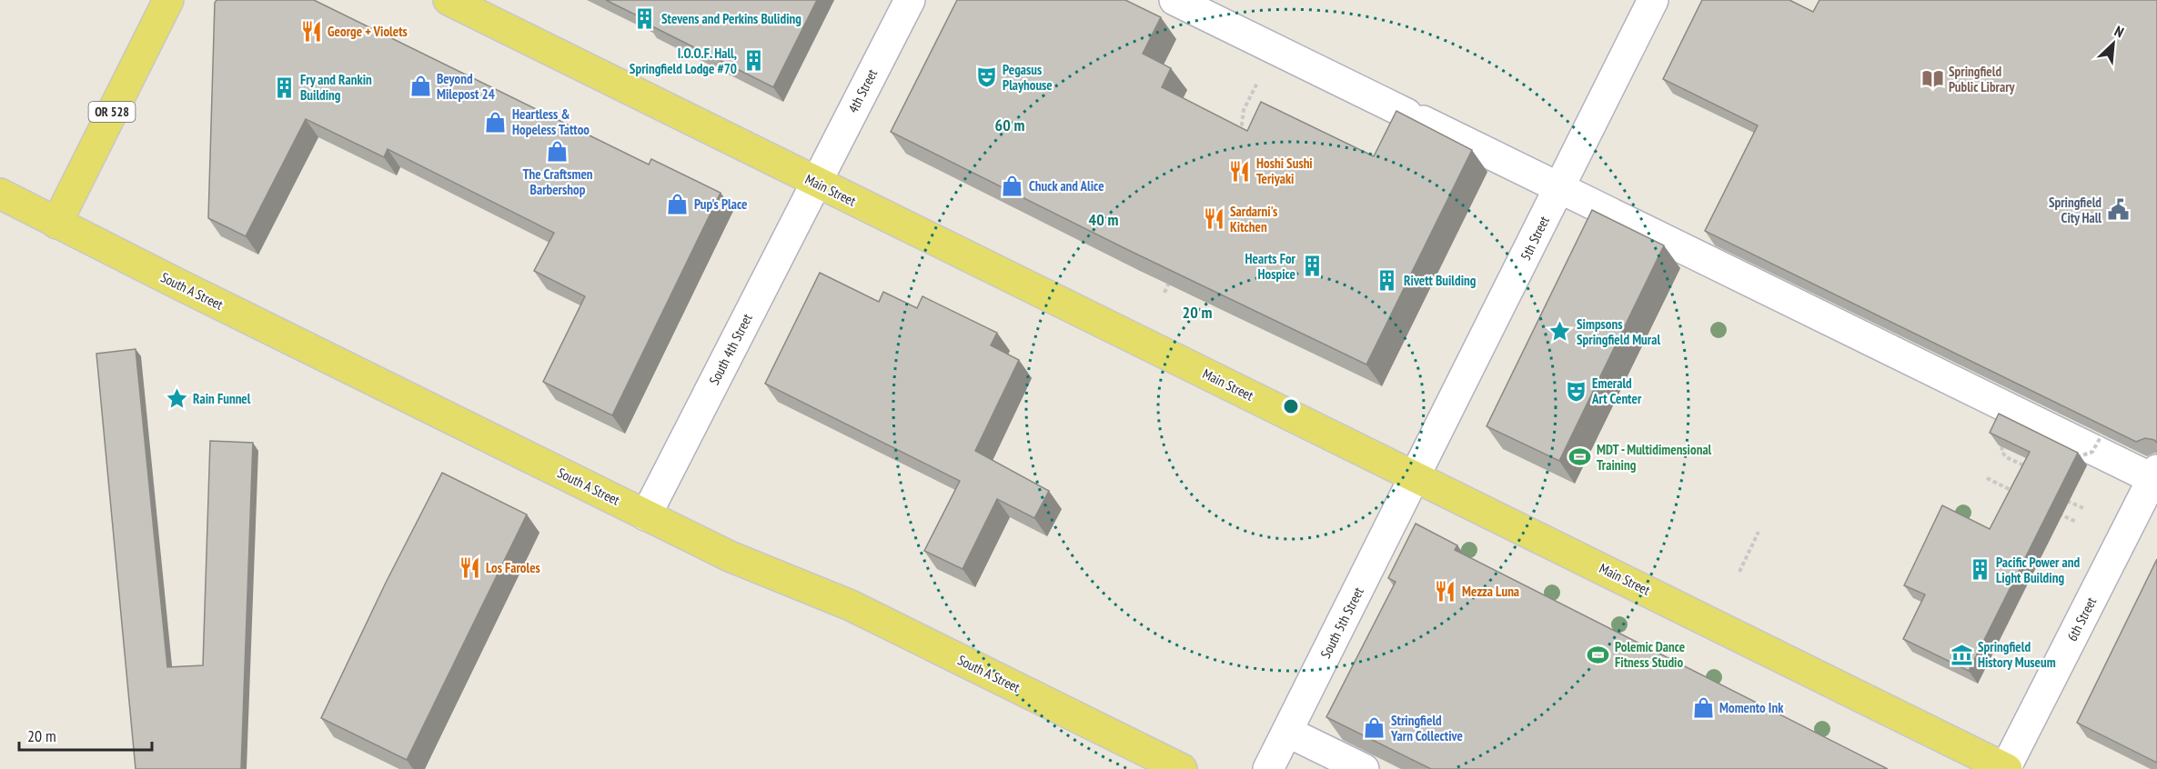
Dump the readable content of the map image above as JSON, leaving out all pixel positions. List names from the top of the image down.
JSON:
{
  "streets": {
    "main road": ["OR 528", "Main Street", "South A Street"],
    "street": [
      "4th Street",
      "5th Street",
      "South 4th Street",
      "6th Street",
      "South 5th Street"
    ]
  },
  "crossings": [
    ["4th Street", "Main Street"],
    ["4th Street", "South 4th Street"],
    ["OR 528", "South A Street"],
    ["Main Street", "5th Street"],
    ["Main Street", "South 4th Street"],
    ["Main Street", "6th Street"],
    ["Main Street", "South 5th Street"],
    ["5th Street", "South 5th Street"],
    ["South A Street", "South 4th Street"]
  ],
  "places": {
    "building": [
      "Stevens and Perkins Buliding",
      "I.O.O.F. Hall, Springfield Lodge #70",
      "Fry and Rankin Building",
      "Hearts For Hospice",
      "Rivett Building",
      "Pacific Power and Light Building"
    ],
    "restaurant": [
      "George + Violets",
      "Hoshi Sushi Teriyaki",
      "Sardarni's Kitchen",
      "Los Faroles",
      "Mezza Luna"
    ],
    "theatre": ["Pegasus Playhouse", "Emerald Art Center"],
    "library": ["Springfield Public Library"],
    "shop": [
      "Beyond Milepost 24",
      "Heartless & Hopeless Tattoo",
      "The Craftsmen Barbershop",
      "Chuck and Alice",
      "Pup's Place",
      "Momento Ink",
      "Stringfield Yarn Collective"
    ],
    "public building": ["Springfield City Hall"],
    "place": ["Simpsons Springfield Mural", "Rain Funnel"],
    "sports": ["MDT - Multidimensional Training", "Polemic Dance Fitness Studio"],
    "museum": ["Springfield History Museum"]
  },
  "scale_bar": "20 m",
  "north": "top right",
  "rings": ["60 m", "40 m", "20 m"]
}
